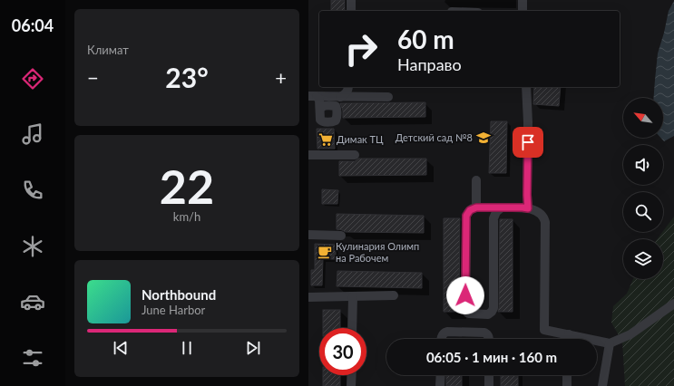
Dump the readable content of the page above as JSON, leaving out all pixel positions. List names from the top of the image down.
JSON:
{
  "places": {
    "school or university": ["Детский сад №8"],
    "supermarket": ["Димак ТЦ"],
    "cafe": ["Кулинария Олимп на Рабочем"]
  },
  "north": "top left",
  "page": {
    "tabs": "06:04",
    "tile": [
      "Климат",
      ["22", "km/h"]
    ],
    "turn": ["60 m", "Направо"],
    "heat": ["−", "23°", "+"],
    "song": ["Northbound", "June Harbor"],
    "limit": "30",
    "trip": "06:05 · 1 мин · 160 m"
  }
}
